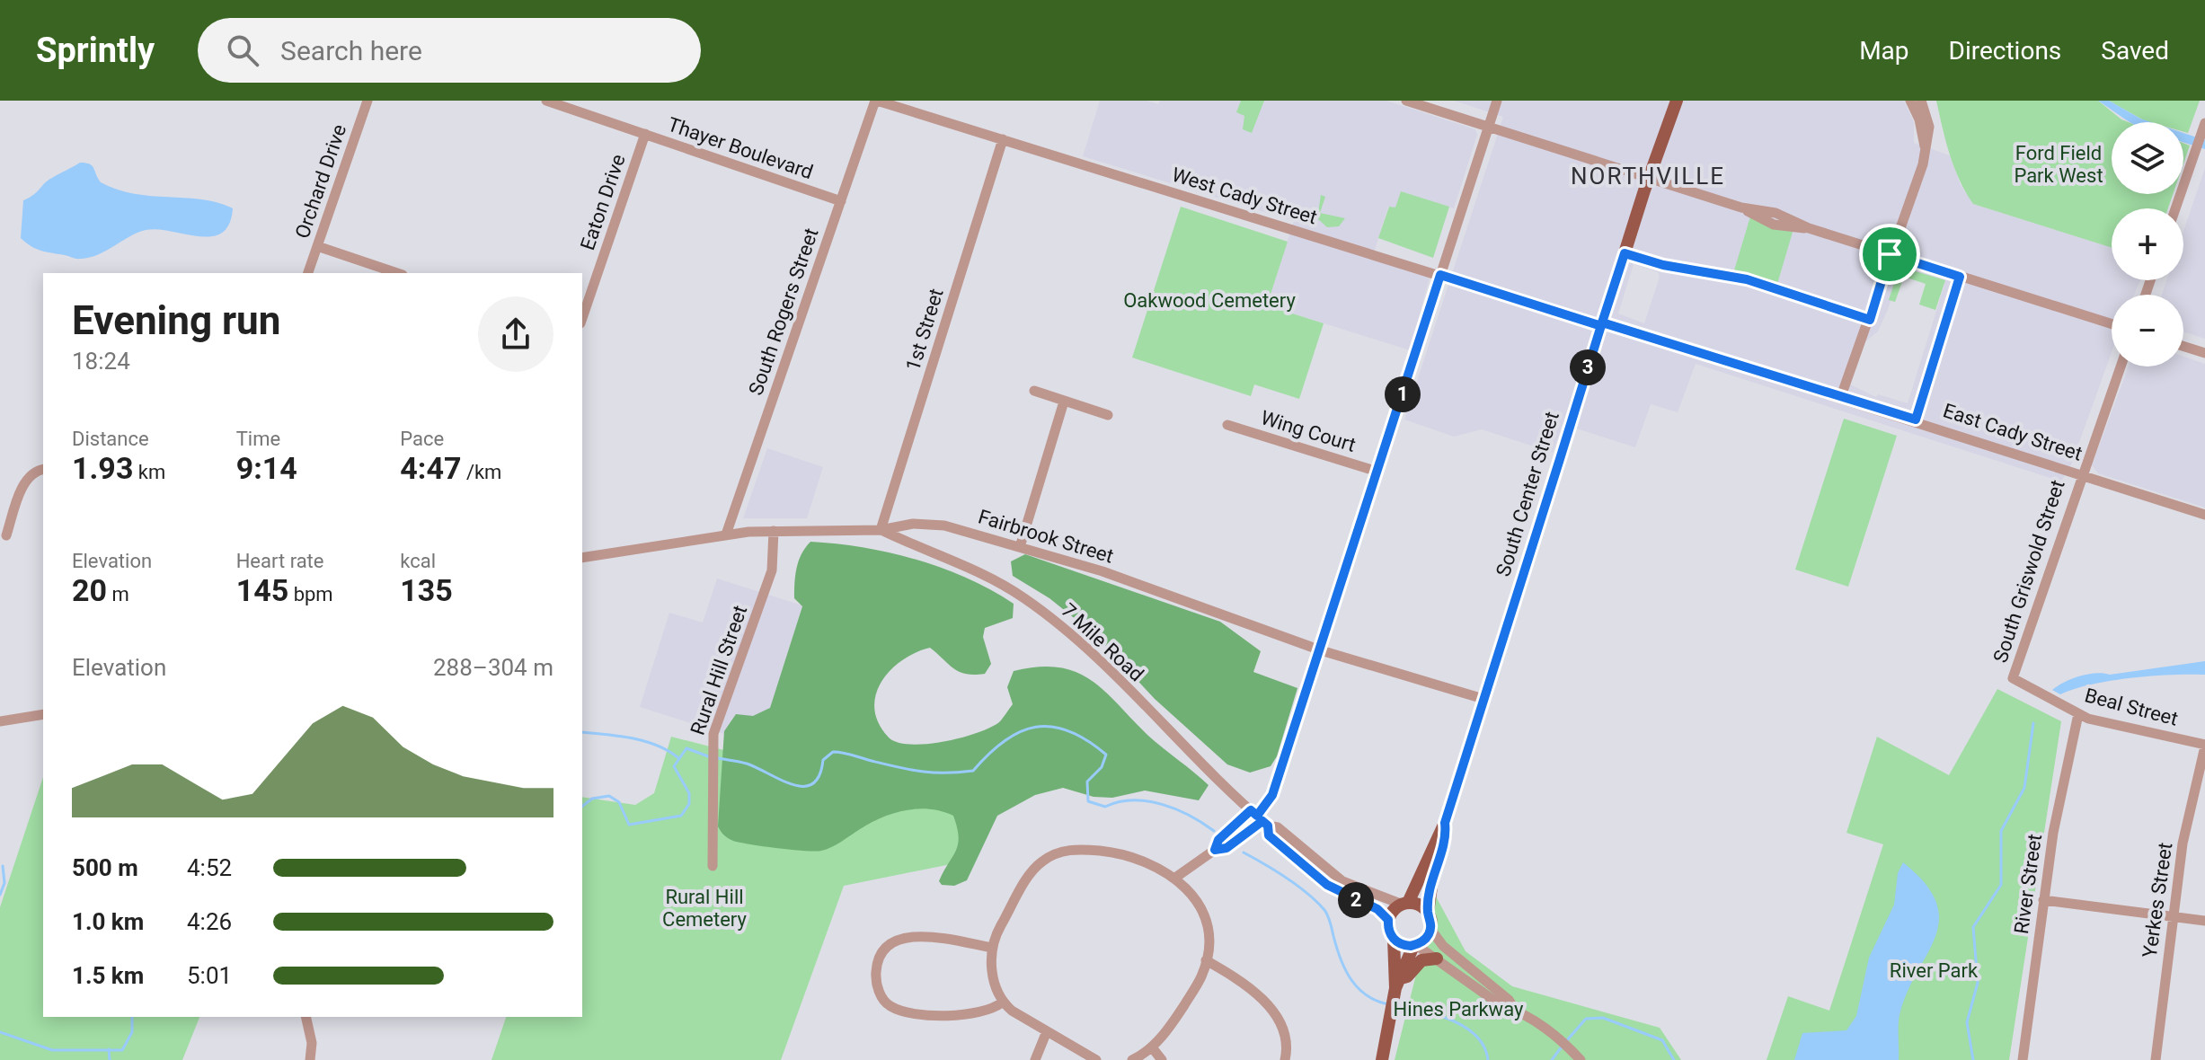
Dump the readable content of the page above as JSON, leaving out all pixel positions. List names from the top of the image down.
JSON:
{
  "streets": {
    "main road": ["South Center Street"],
    "street": [
      "Thayer Boulevard",
      "Orchard Drive",
      "West Cady Street",
      "Eaton Drive",
      "South Rogers Street",
      "1st Street",
      "Wing Court",
      "East Cady Street",
      "Fairbrook Street",
      "South Griswold Street",
      "7 Mile Road",
      "Rural Hill Street",
      "Beal Street",
      "River Street",
      "Yerkes Street"
    ]
  },
  "crossings": [
    ["Thayer Boulevard", "Eaton Drive"],
    ["Thayer Boulevard", "South Rogers Street"],
    ["West Cady Street", "South Rogers Street"],
    ["West Cady Street", "1st Street"],
    ["West Cady Street", "East Cady Street"],
    ["West Cady Street", "South Center Street"],
    ["South Rogers Street", "Fairbrook Street"],
    ["1st Street", "Fairbrook Street"],
    ["1st Street", "7 Mile Road"],
    ["East Cady Street", "South Center Street"],
    ["East Cady Street", "South Griswold Street"],
    ["South Center Street", "Fairbrook Street"],
    ["South Center Street", "7 Mile Road"],
    ["Fairbrook Street", "7 Mile Road"],
    ["Fairbrook Street", "Rural Hill Street"],
    ["South Griswold Street", "Beal Street"],
    ["Beal Street", "River Street"],
    ["Beal Street", "Yerkes Street"]
  ],
  "districts": ["NORTHVILLE"],
  "parks": [
    "Ford Field Park West",
    "Oakwood Cemetery",
    "Rural Hill Cemetery",
    "River Park",
    "Hines Parkway"
  ],
  "page": {
    "header": "Sprintly",
    "search": "Search here",
    "nav": ["Map", "Directions", "Saved"],
    "map_buttons": ["+", "−"],
    "heading": ["Evening run", "18:24"],
    "pins": ["3", "1", "2"],
    "stats": [
      ["Distance", "1.93 km"],
      ["Time", "9:14"],
      ["Pace", "4:47 /km"],
      ["Elevation", "20 m"],
      ["Heart rate", "145 bpm"],
      ["kcal", "135"]
    ],
    "chart": ["Elevation", "288–304 m"],
    "list": [
      {
        "name": "500 m",
        "note": "4:52"
      },
      {
        "name": "1.0 km",
        "note": "4:26"
      },
      {
        "name": "1.5 km",
        "note": "5:01"
      }
    ]
  }
}
